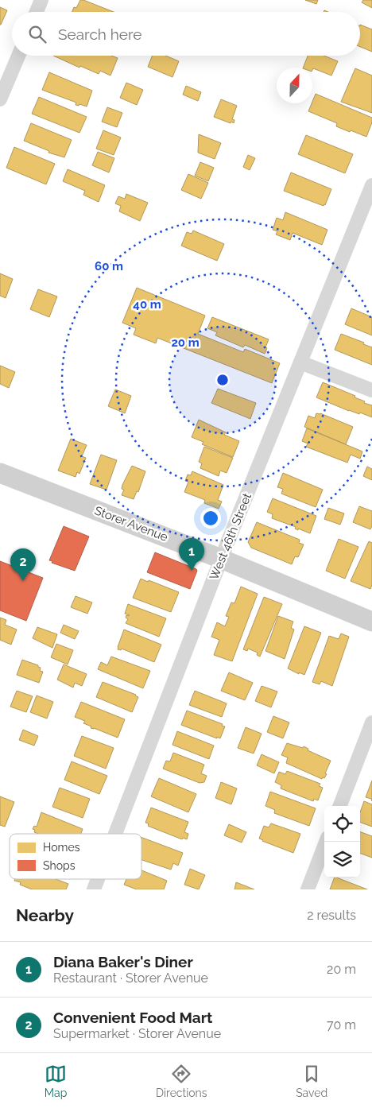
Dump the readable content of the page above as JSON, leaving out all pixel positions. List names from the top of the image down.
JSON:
{
  "streets": {
    "street": ["Storer Avenue", "West 46th Street"]
  },
  "crossings": [
    ["Storer Avenue", "West 46th Street"]
  ],
  "legend": ["Homes", "Shops"],
  "north": "top",
  "page": {
    "search": "Search here",
    "pins": ["1", "2"],
    "heading": ["Nearby", "2 results"],
    "list": [
      {
        "mark": "1",
        "name": "Diana Baker's Diner",
        "note": "Restaurant · Storer Avenue",
        "value": "20 m"
      },
      {
        "mark": "2",
        "name": "Convenient Food Mart",
        "note": "Supermarket · Storer Avenue",
        "value": "70 m"
      }
    ],
    "nav": ["Map", "Directions", "Saved"]
  },
  "rings": ["60 m", "40 m", "20 m"]
}
